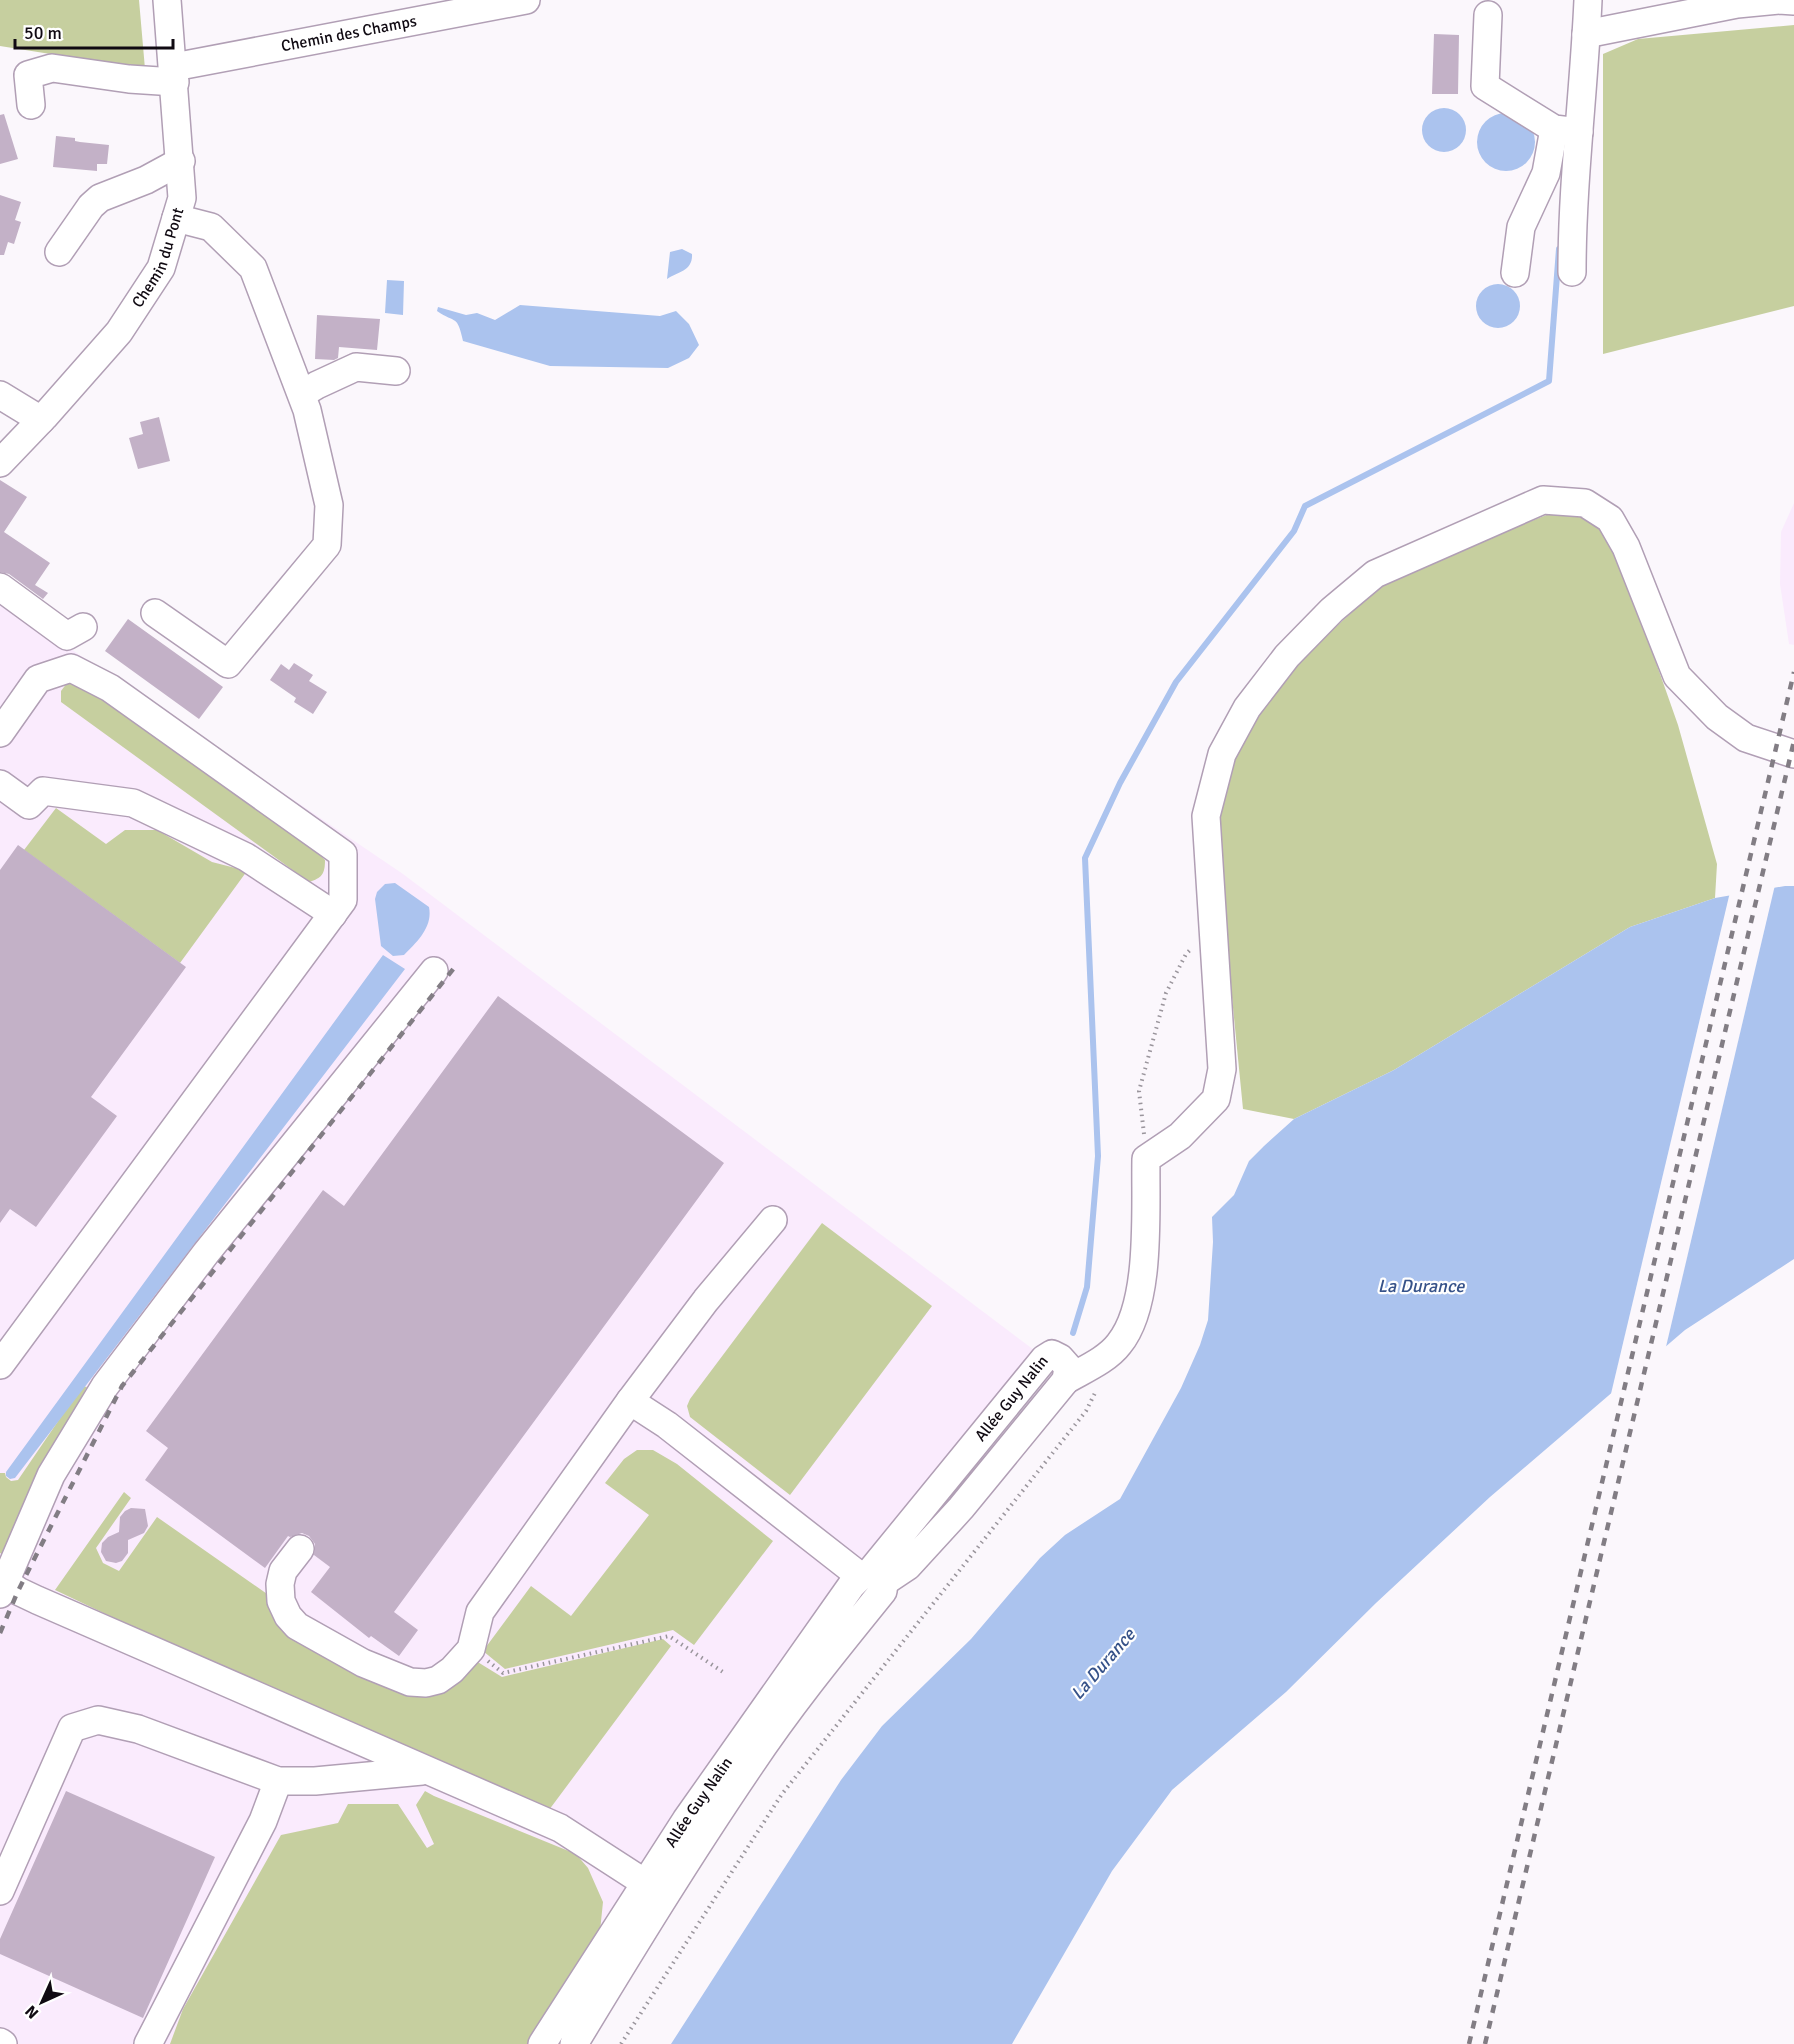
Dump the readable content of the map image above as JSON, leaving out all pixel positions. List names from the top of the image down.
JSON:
{
  "streets": {
    "street": ["Chemin des Champs", "Chemin du Pont", "Allée Guy Nalin"]
  },
  "crossings": [
    ["Chemin des Champs", "Chemin du Pont"]
  ],
  "water": ["La Durance"],
  "scale_bar": "50 m",
  "north": "bottom left"
}
